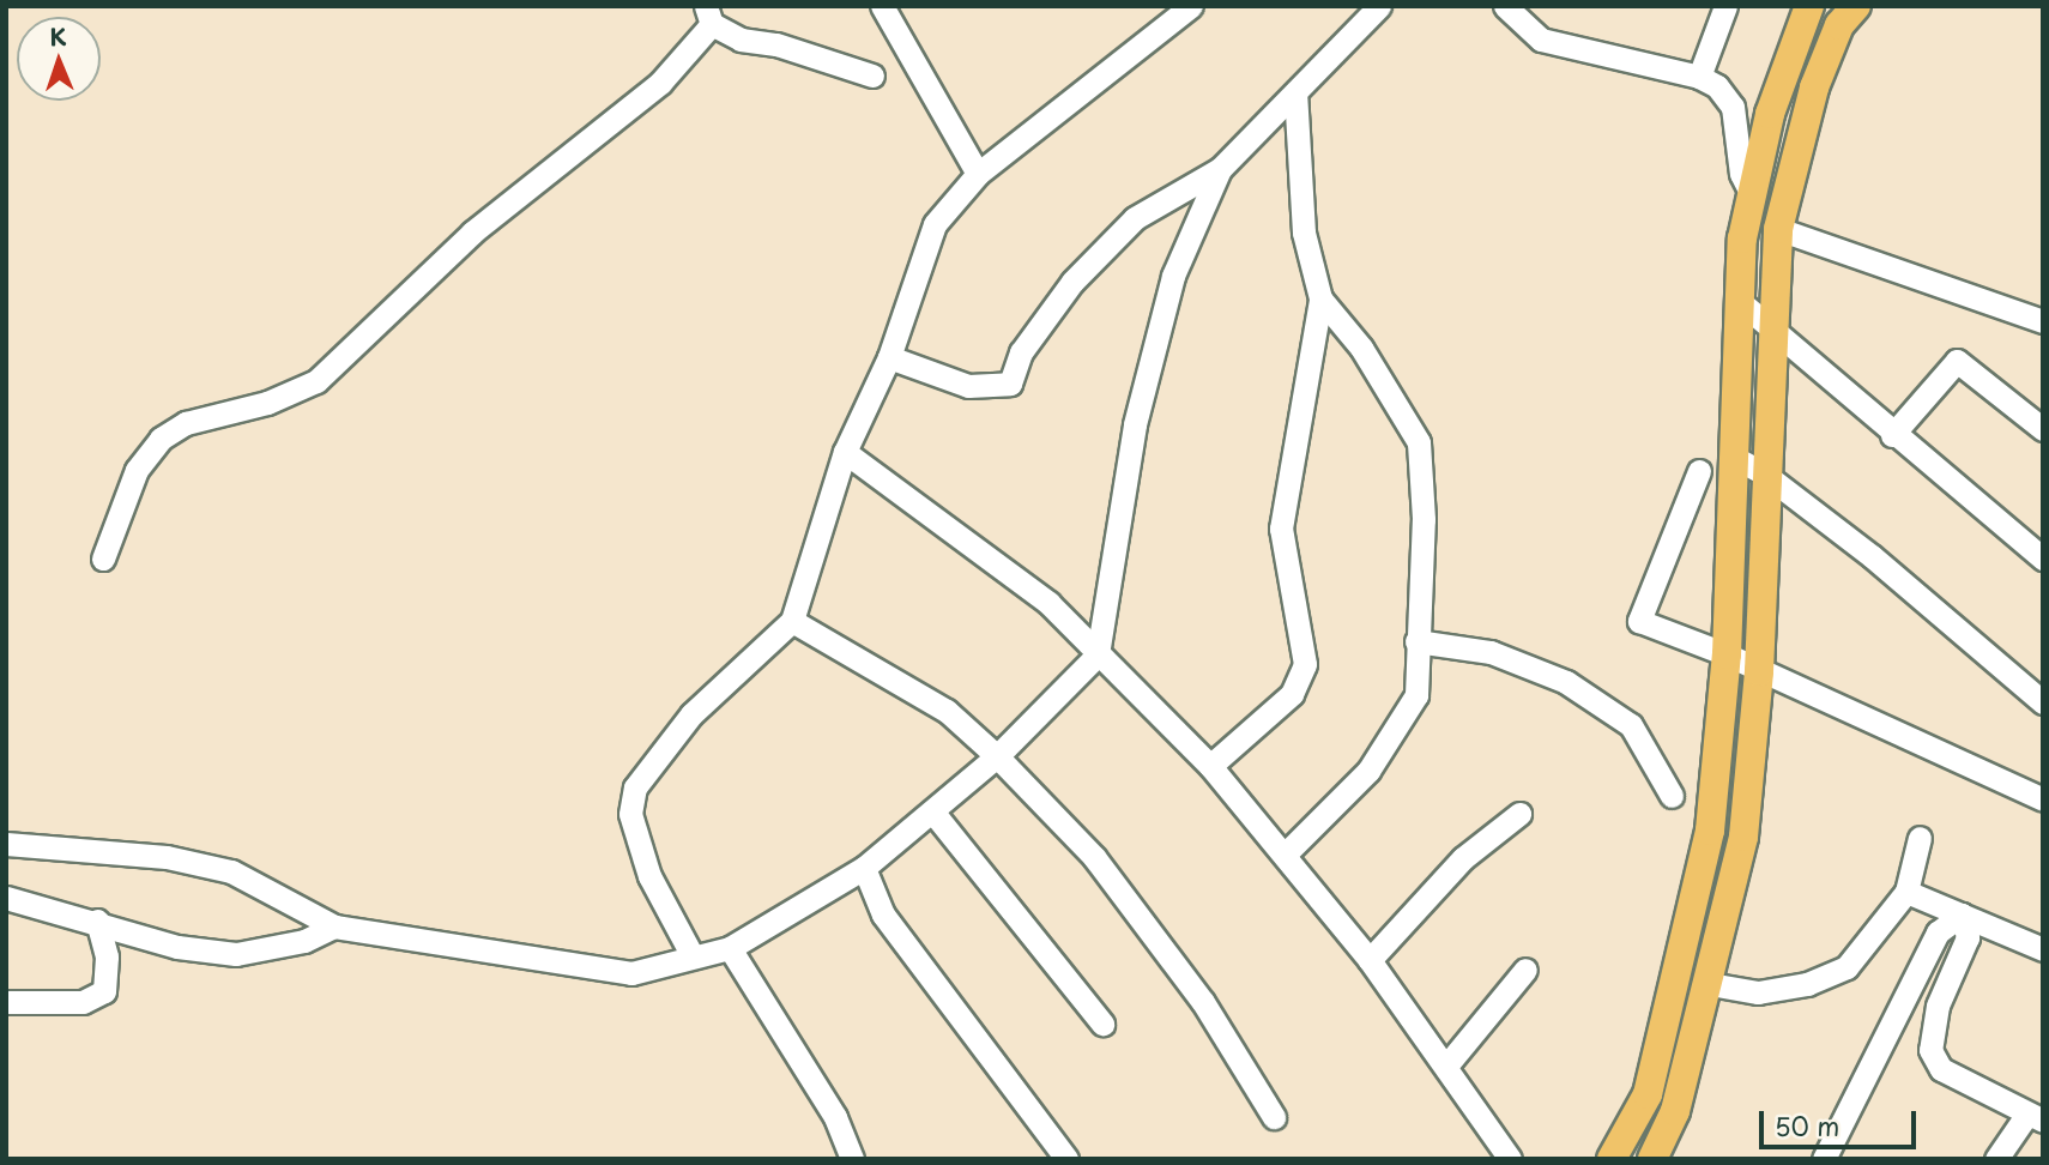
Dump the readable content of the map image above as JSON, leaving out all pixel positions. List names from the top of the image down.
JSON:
{
  "scale_bar": "50 m",
  "north": "top"
}
